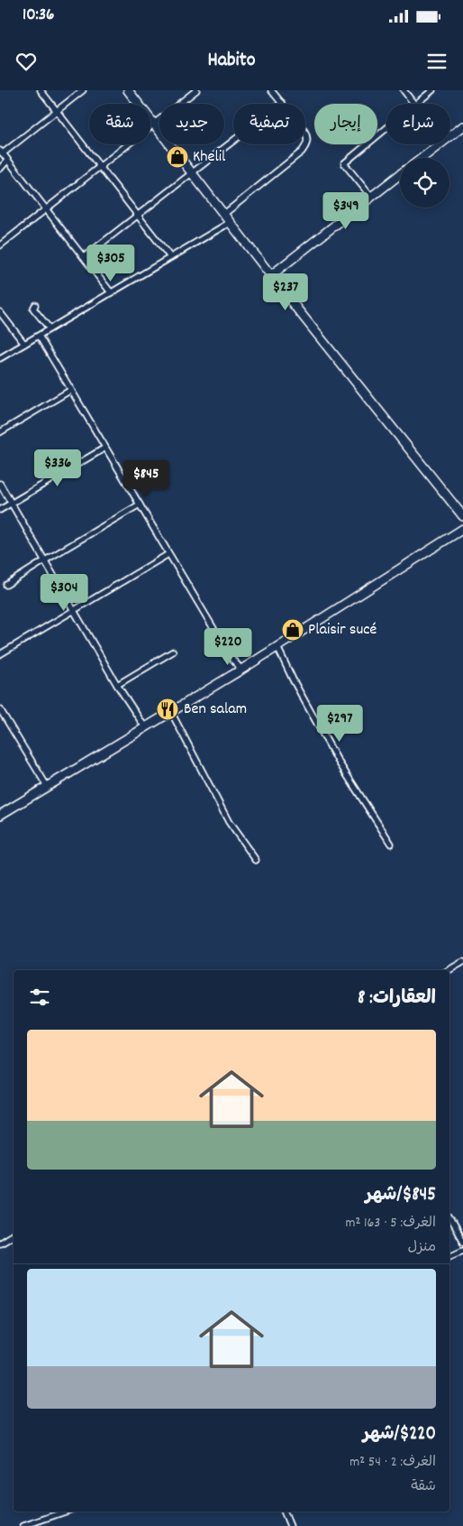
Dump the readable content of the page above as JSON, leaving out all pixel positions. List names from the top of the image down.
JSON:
{
  "places": {
    "shop": ["Khelil", "Plaisir sucé"],
    "restaurant": ["Ben salam"]
  },
  "page": {
    "status": "10:36",
    "header": "Habito",
    "chip": [
      "شراء",
      "إيجار",
      "تصفية",
      "جديد",
      "شقة"
    ],
    "price": [
      "$349",
      "$305",
      "$237",
      "$336",
      "$845",
      "$304",
      "$220",
      "$297"
    ],
    "heading": "العقارات: 8",
    "list": [
      {
        "name": "$845/شهر",
        "note": "الغرف: 5 · 163 m² · منزل"
      },
      {
        "name": "$220/شهر",
        "note": "الغرف: 2 · 54 m² · شقة"
      }
    ]
  }
}
